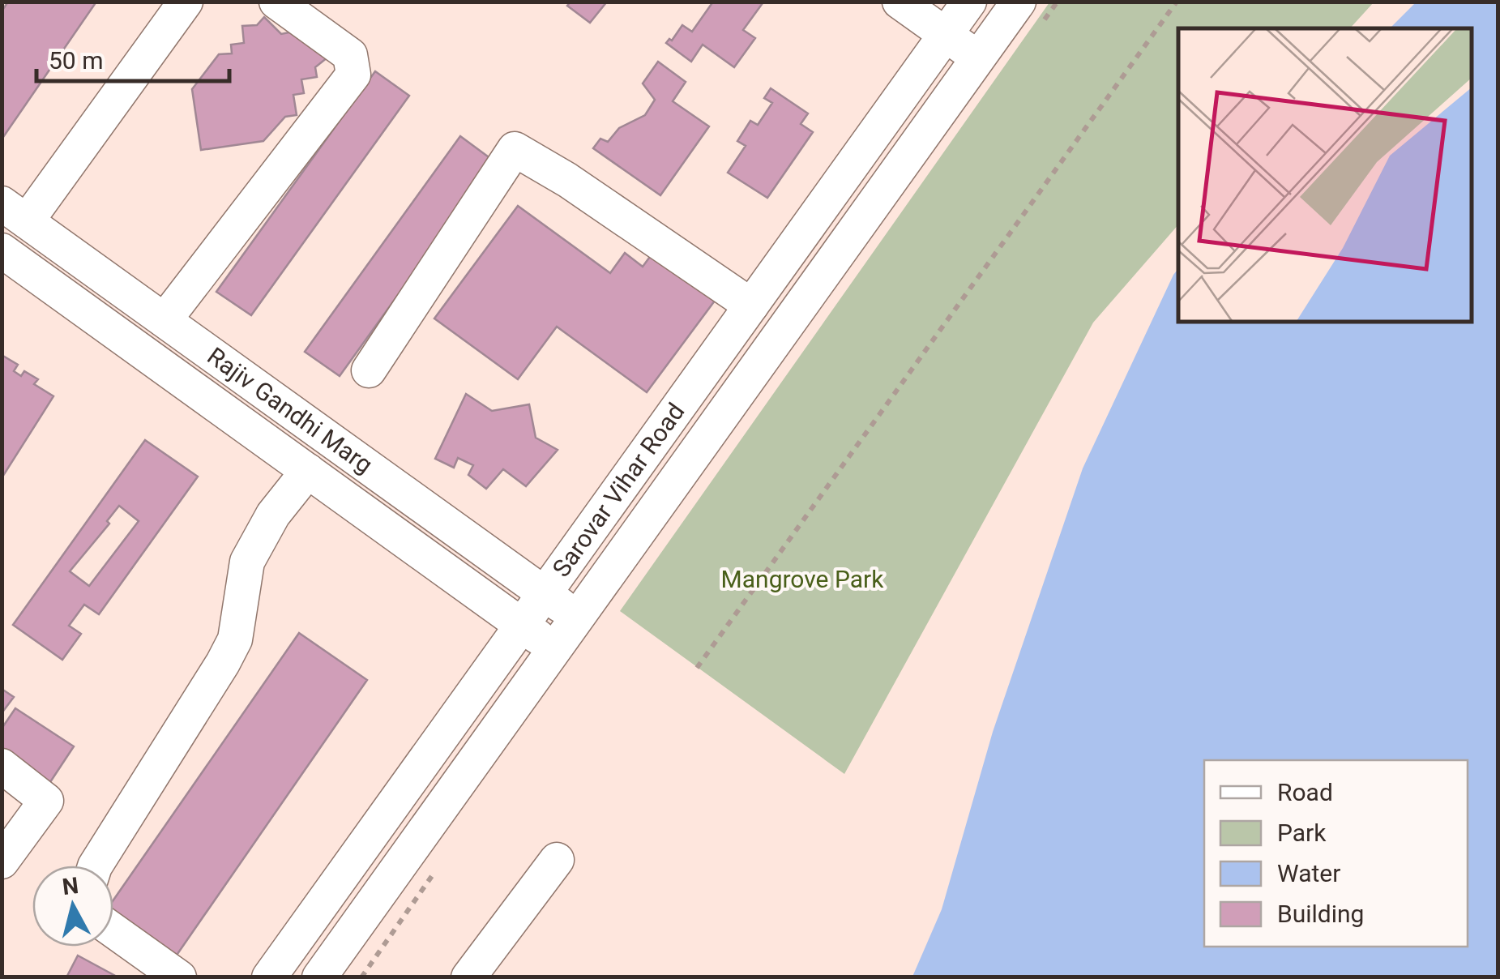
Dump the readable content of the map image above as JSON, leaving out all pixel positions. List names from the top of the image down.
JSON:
{
  "streets": {
    "street": ["Rajiv Gandhi Marg", "Sarovar Vihar Road"]
  },
  "crossings": [
    ["Rajiv Gandhi Marg", "Sarovar Vihar Road"]
  ],
  "parks": ["Mangrove Park"],
  "legend": [
    "Road",
    "Park",
    "Water",
    "Building"
  ],
  "scale_bar": "50 m",
  "north": "top"
}
